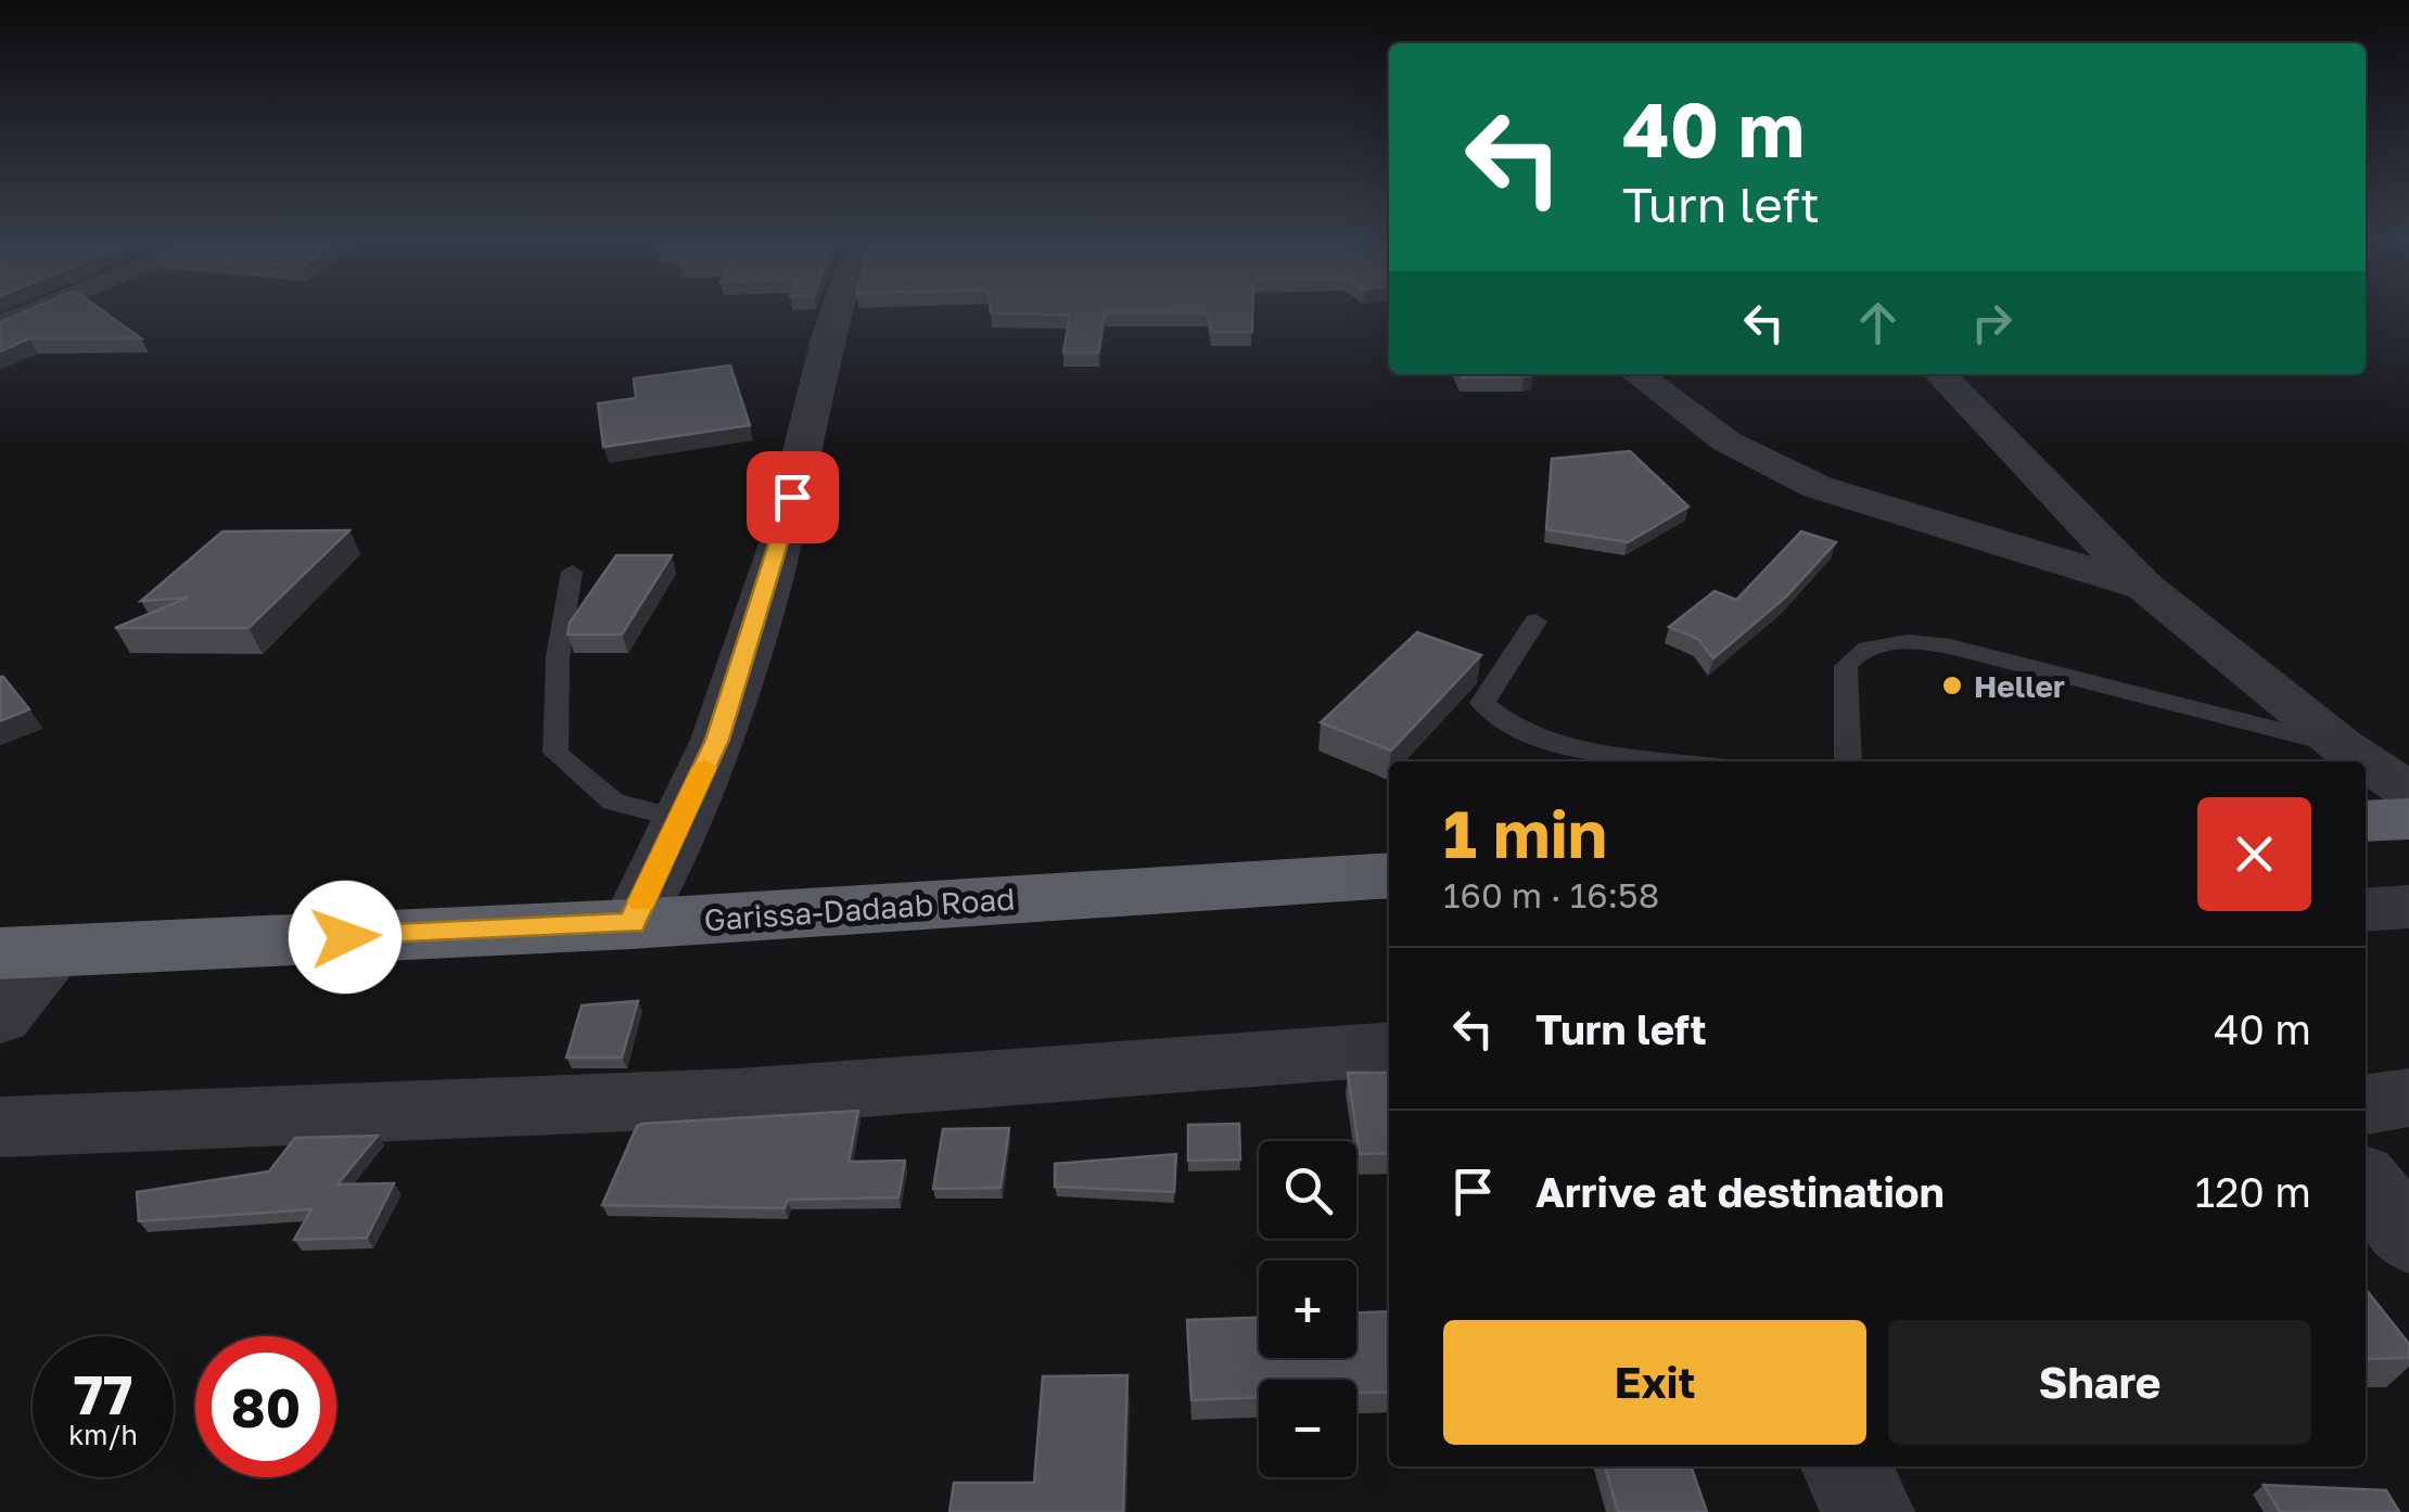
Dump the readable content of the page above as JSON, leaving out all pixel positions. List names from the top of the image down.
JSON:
{
  "streets": {
    "highway": ["Garissa-Dadaab Road"]
  },
  "places": ["Heller"],
  "page": {
    "turn": ["40 m", "Turn left"],
    "heading": ["1 min", "160 m · 16:58"],
    "list": [
      {
        "name": "Turn left",
        "value": "40 m"
      },
      {
        "name": "Arrive at destination",
        "value": "120 m"
      }
    ],
    "map_buttons": ["+", "−"],
    "buttons": ["Exit", "Share"],
    "speed": "77 km/h",
    "limit": "80"
  }
}
